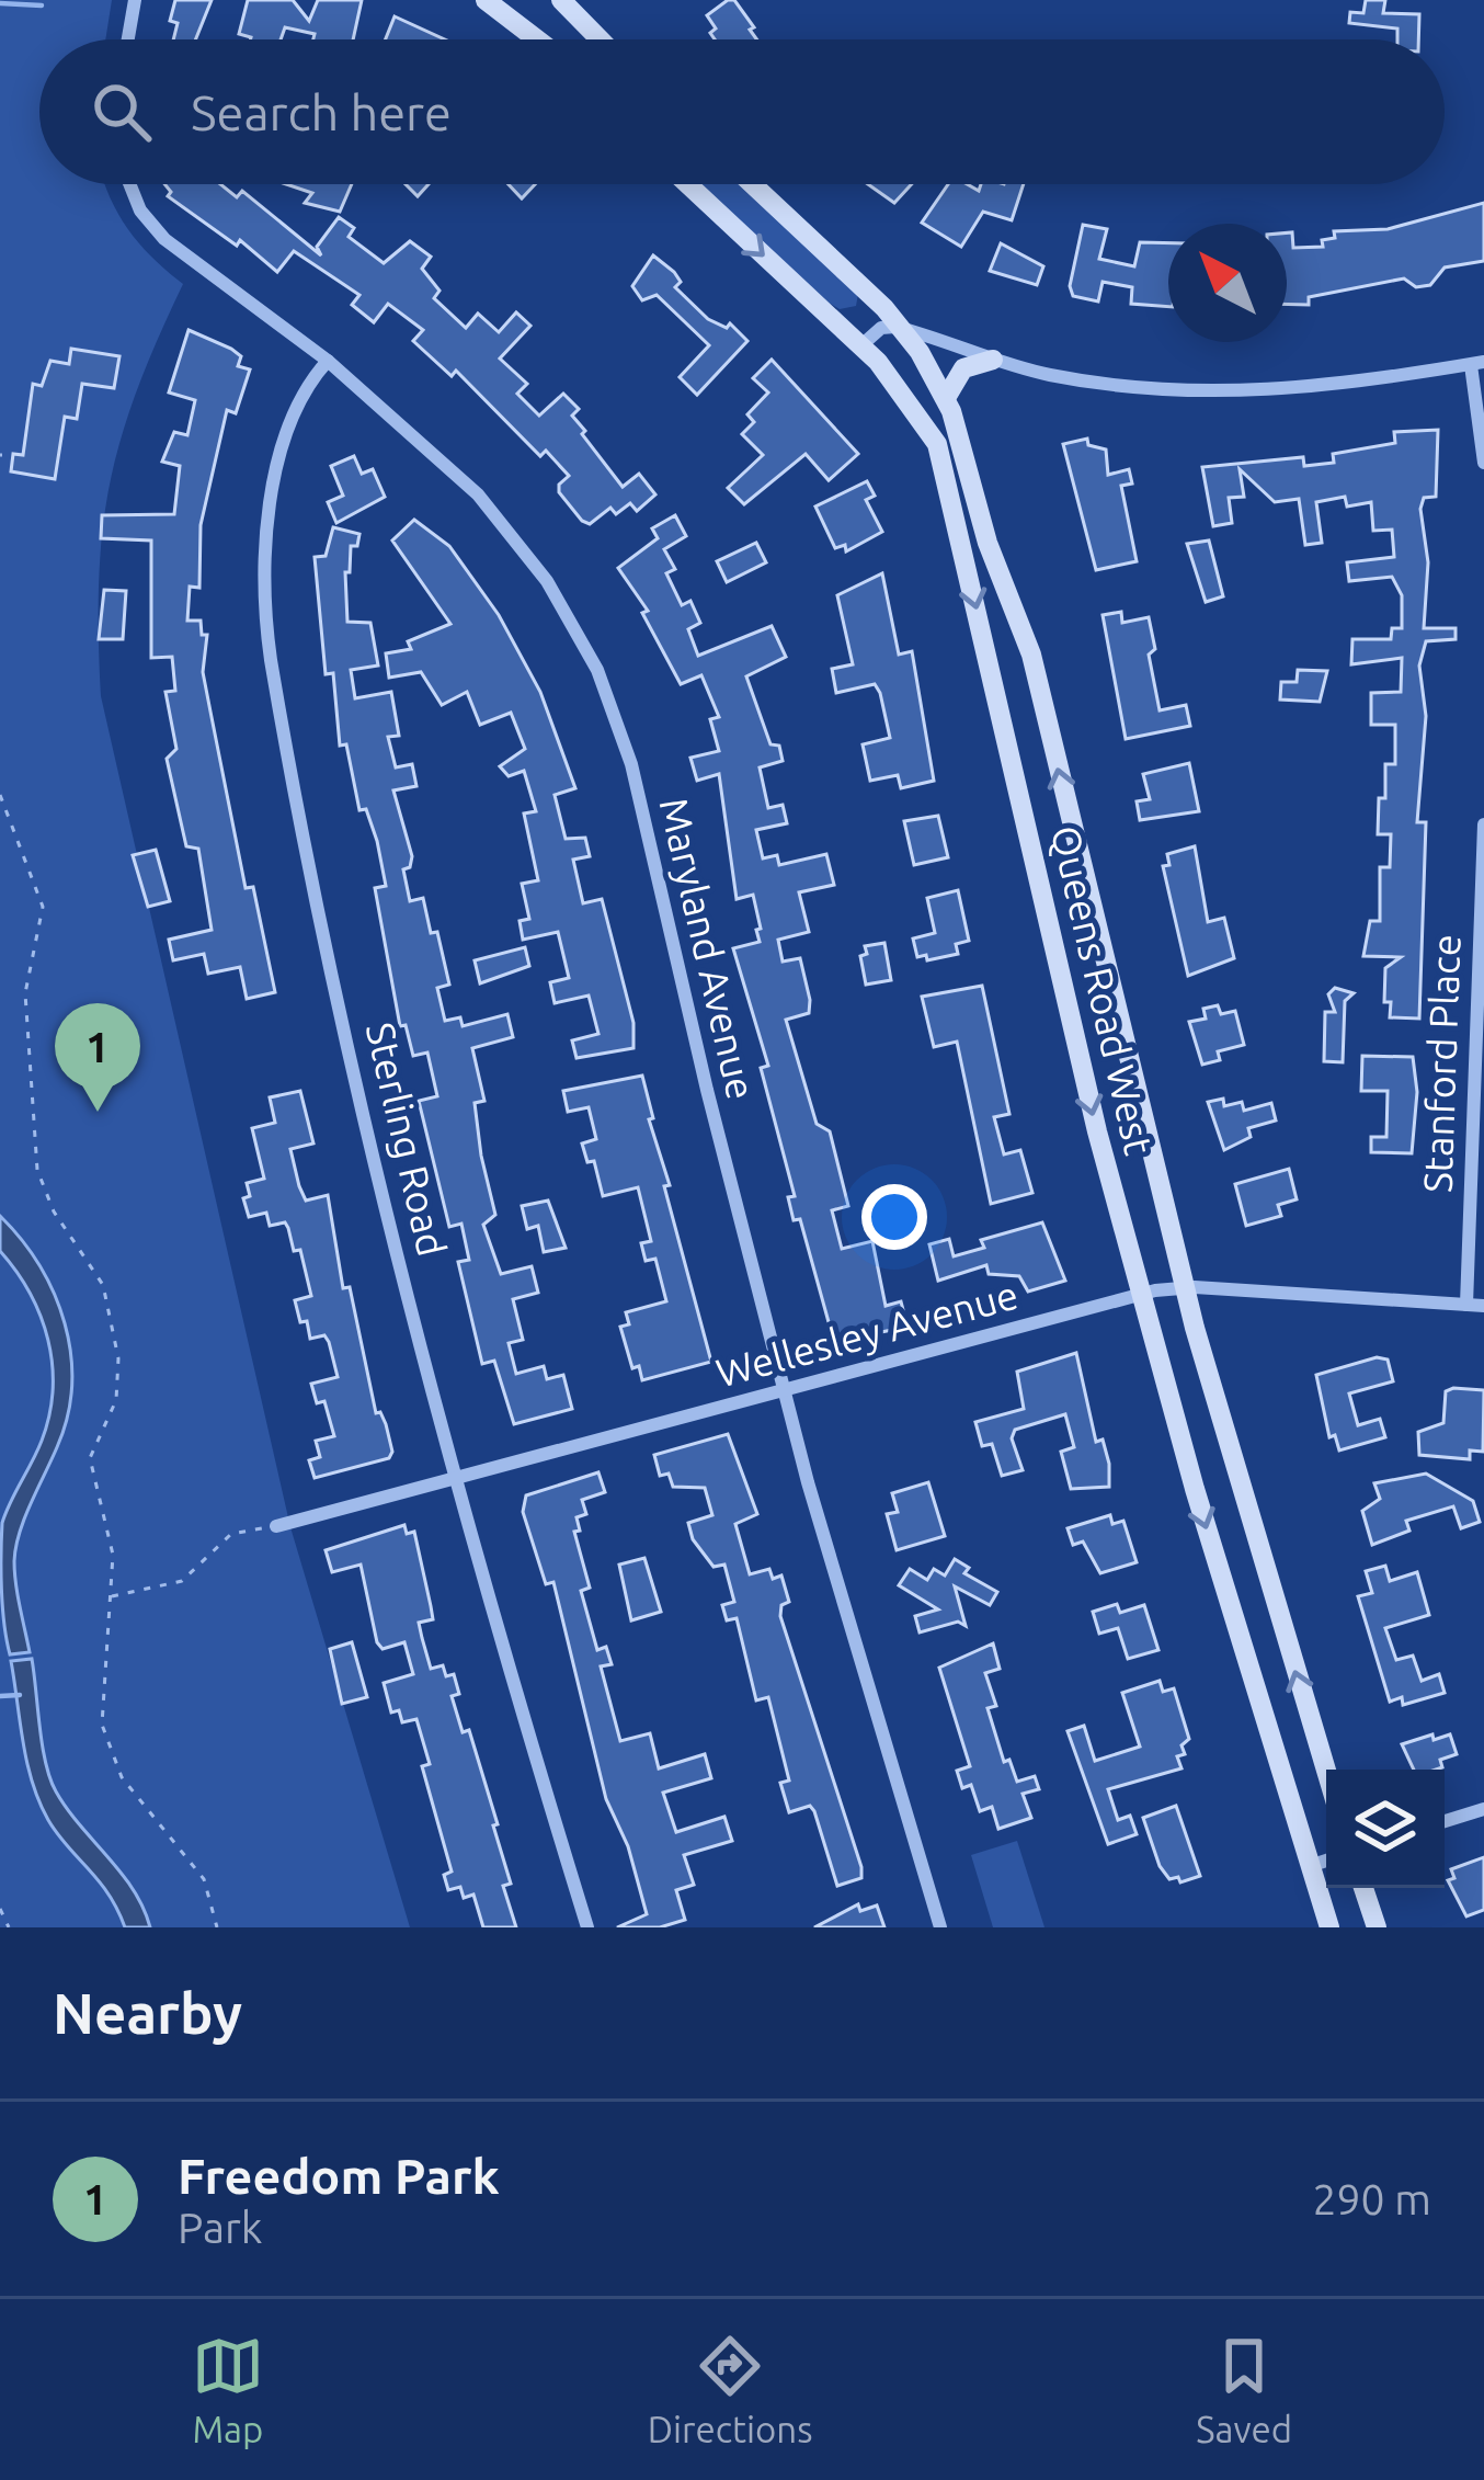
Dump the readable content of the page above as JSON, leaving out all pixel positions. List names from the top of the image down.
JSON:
{
  "streets": {
    "street": [
      "Maryland Avenue",
      "Queens Road West",
      "Stanford Place",
      "Sterling Road",
      "Wellesley Avenue"
    ]
  },
  "crossings": [
    ["Maryland Avenue", "Sterling Road"],
    ["Maryland Avenue", "Wellesley Avenue"],
    ["Queens Road West", "Wellesley Avenue"],
    ["Stanford Place", "Wellesley Avenue"],
    ["Sterling Road", "Wellesley Avenue"]
  ],
  "north": "top left",
  "page": {
    "search": "Search here",
    "pins": "1",
    "heading": "Nearby",
    "list": [
      {
        "mark": "1",
        "name": "Freedom Park",
        "note": "Park",
        "value": "290 m"
      }
    ],
    "nav": ["Map", "Directions", "Saved"]
  }
}
